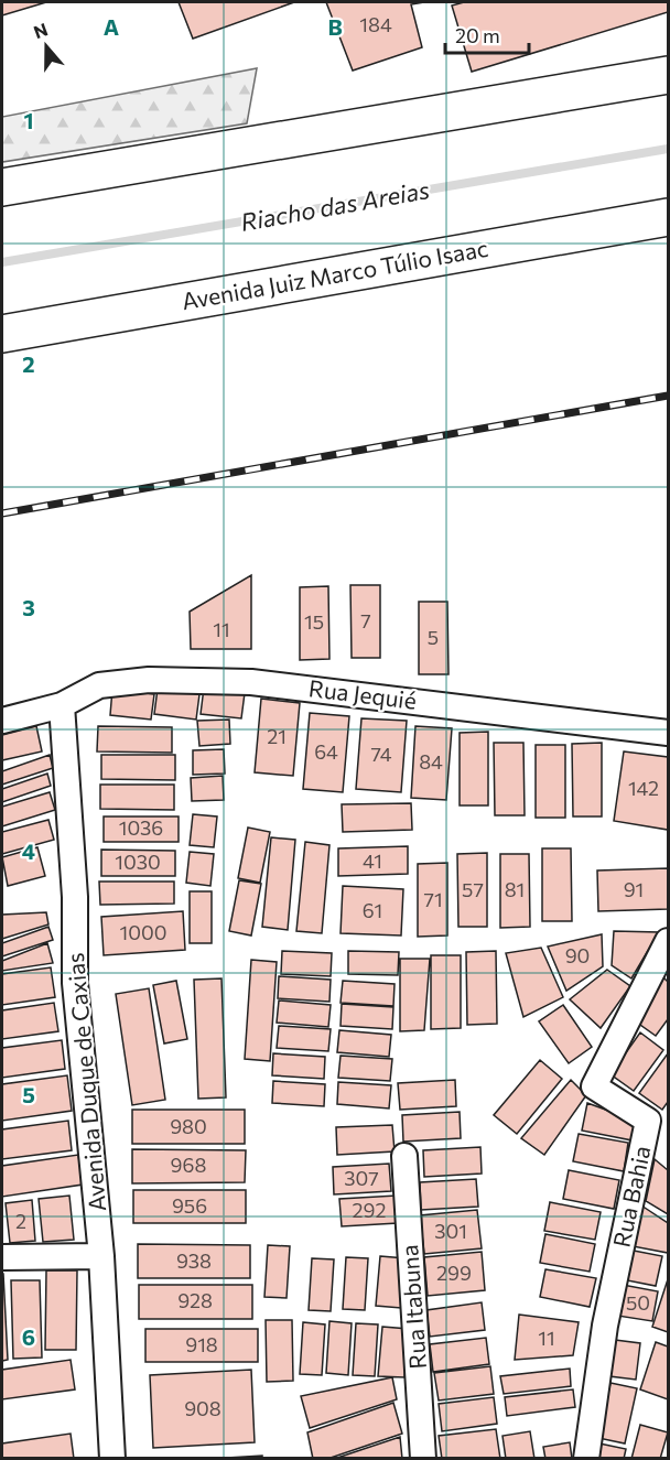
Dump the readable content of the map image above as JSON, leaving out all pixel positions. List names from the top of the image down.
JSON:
{
  "streets": {
    "main road": ["Avenida Juiz Marco Túlio Isaac"],
    "street": [
      "Rua Jequié",
      "Avenida Duque de Caxias",
      "Rua Bahia",
      "Rua Itabuna"
    ]
  },
  "crossings": [
    ["Rua Jequié", "Avenida Duque de Caxias"]
  ],
  "water": ["Riacho das Areias"],
  "house_numbers": [
    "184",
    "7",
    "15",
    "11",
    "5",
    "21",
    "64",
    "74",
    "84",
    "142",
    "1036",
    "41",
    "1030",
    "57",
    "81",
    "91",
    "71",
    "61",
    "1000",
    "90",
    "980",
    "968",
    "307",
    "956",
    "292",
    "2",
    "301",
    "938",
    "299",
    "928",
    "50",
    "11",
    "918",
    "908"
  ],
  "scale_bar": "20 m",
  "north": "top",
  "grid": {
    "columns": ["A", "B"],
    "rows": [
      "1",
      "2",
      "3",
      "4",
      "5",
      "6"
    ]
  }
}
